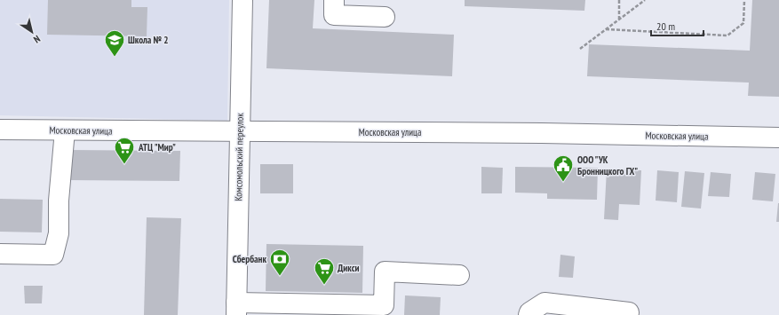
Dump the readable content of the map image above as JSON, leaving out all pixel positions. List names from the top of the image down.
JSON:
{
  "streets": {
    "street": ["Московская улица", "Комсомольский переулок"]
  },
  "crossings": [
    ["Московская улица", "Комсомольский переулок"]
  ],
  "places": {
    "school or university": ["Школа № 2"],
    "supermarket": ["АТЦ \"Мир\"", "Дикси"],
    "public building": ["ООО \"УК Бронницкого ГХ\""],
    "bank": ["Сбербанк"]
  },
  "scale_bar": "20 m",
  "north": "bottom right"
}
